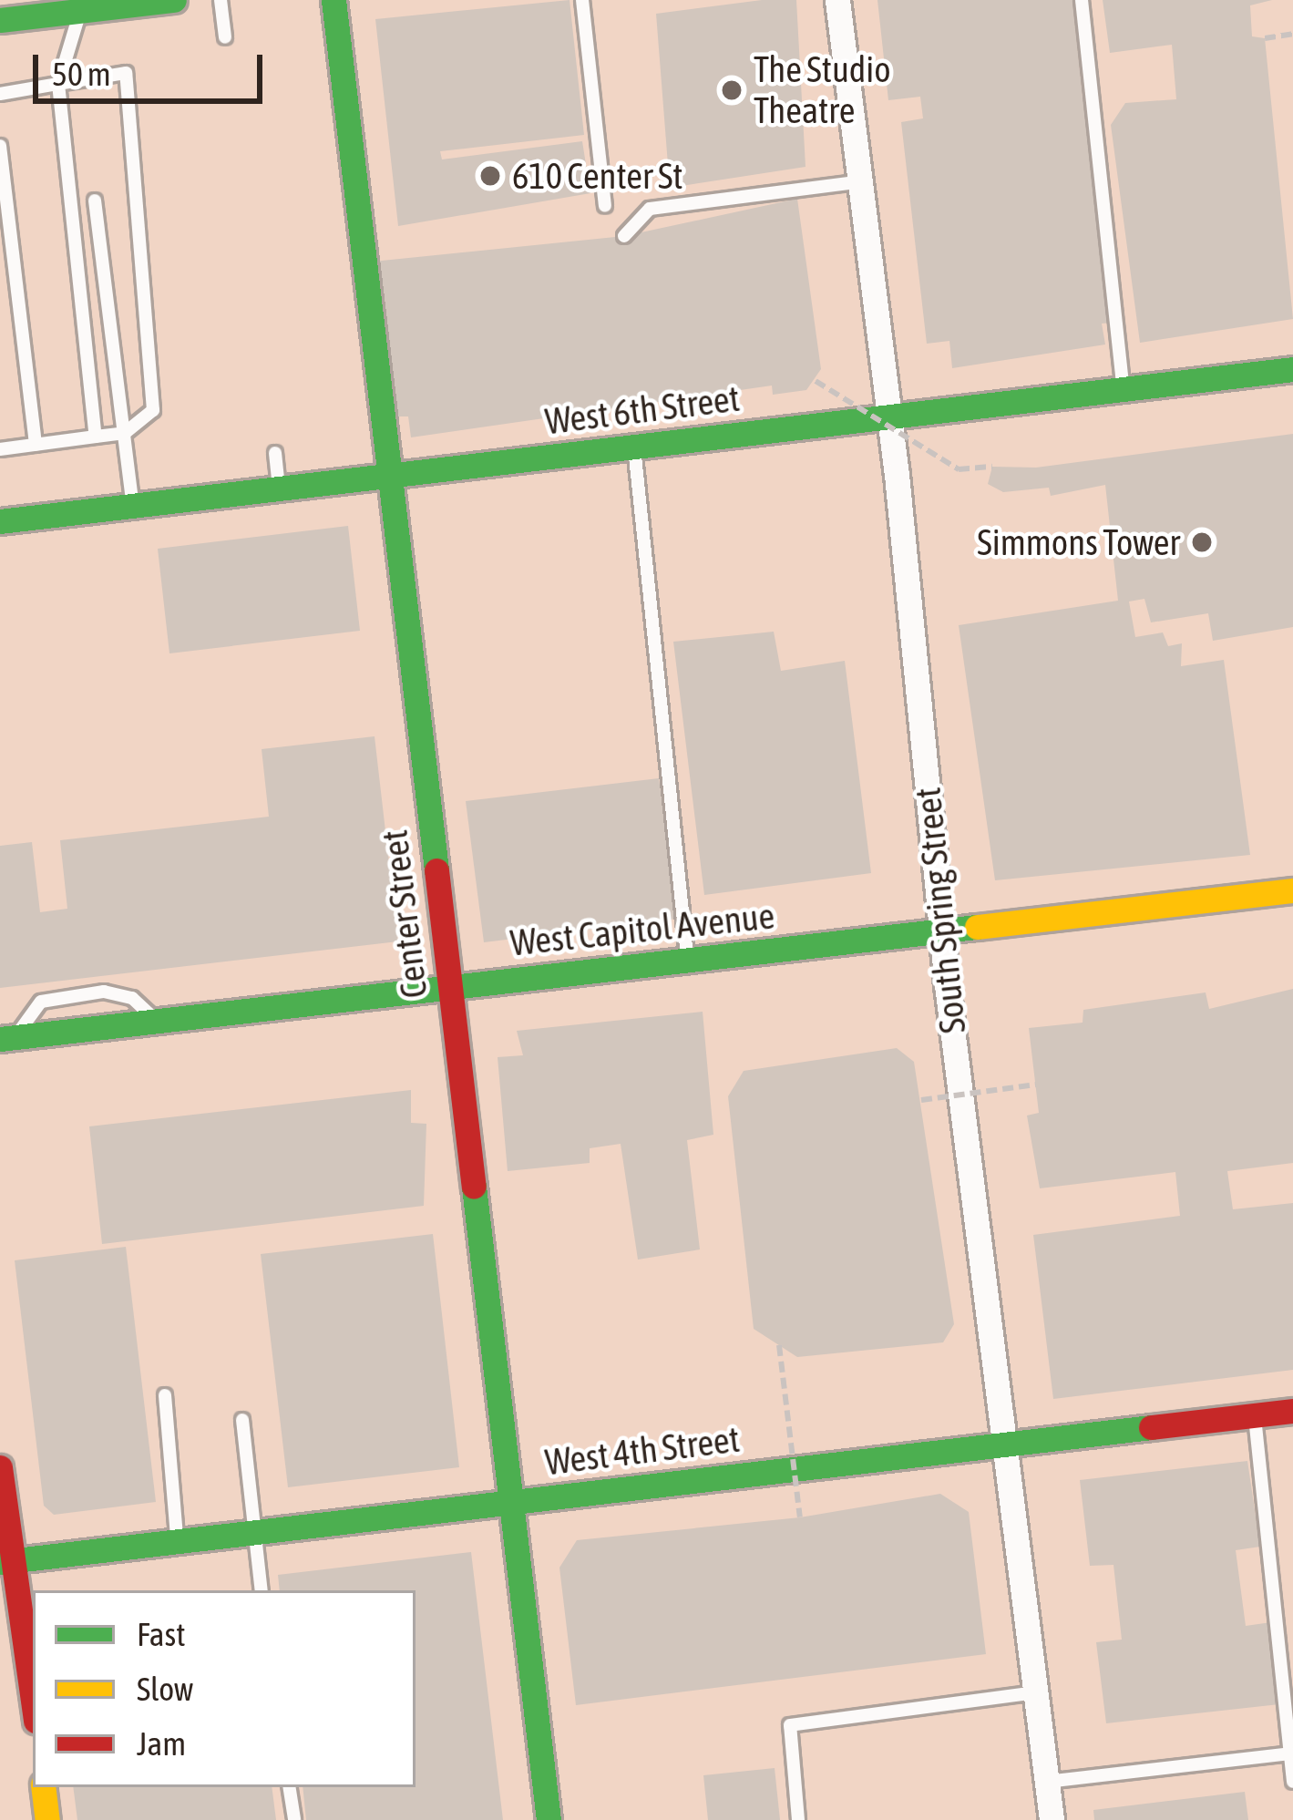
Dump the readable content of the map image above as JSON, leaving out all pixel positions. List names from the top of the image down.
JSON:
{
  "streets": {
    "street": [
      "West 6th Street",
      "South Spring Street",
      "Center Street",
      "West Capitol Avenue",
      "West 4th Street"
    ]
  },
  "crossings": [
    ["West 6th Street", "South Spring Street"],
    ["West 6th Street", "Center Street"],
    ["South Spring Street", "West Capitol Avenue"],
    ["South Spring Street", "West 4th Street"],
    ["Center Street", "West Capitol Avenue"],
    ["Center Street", "West 4th Street"]
  ],
  "places": ["The Studio Theatre", "610 Center St", "Simmons Tower"],
  "legend": ["Fast", "Slow", "Jam"],
  "scale_bar": "50 m"
}
